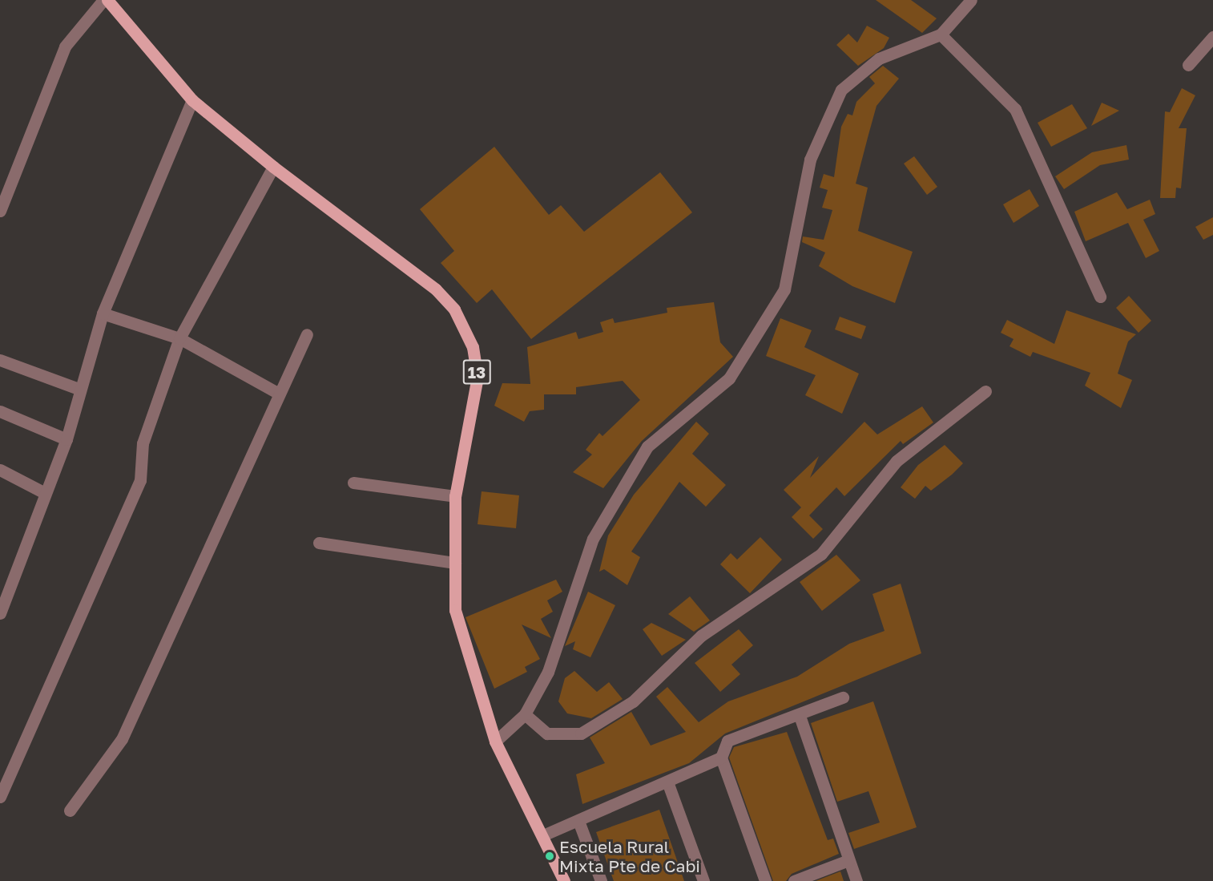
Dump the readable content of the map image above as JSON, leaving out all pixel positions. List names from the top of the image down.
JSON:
{
  "streets": {
    "main road": ["13"]
  },
  "places": ["Escuela Rural Mixta Pte de Cabi"]
}
